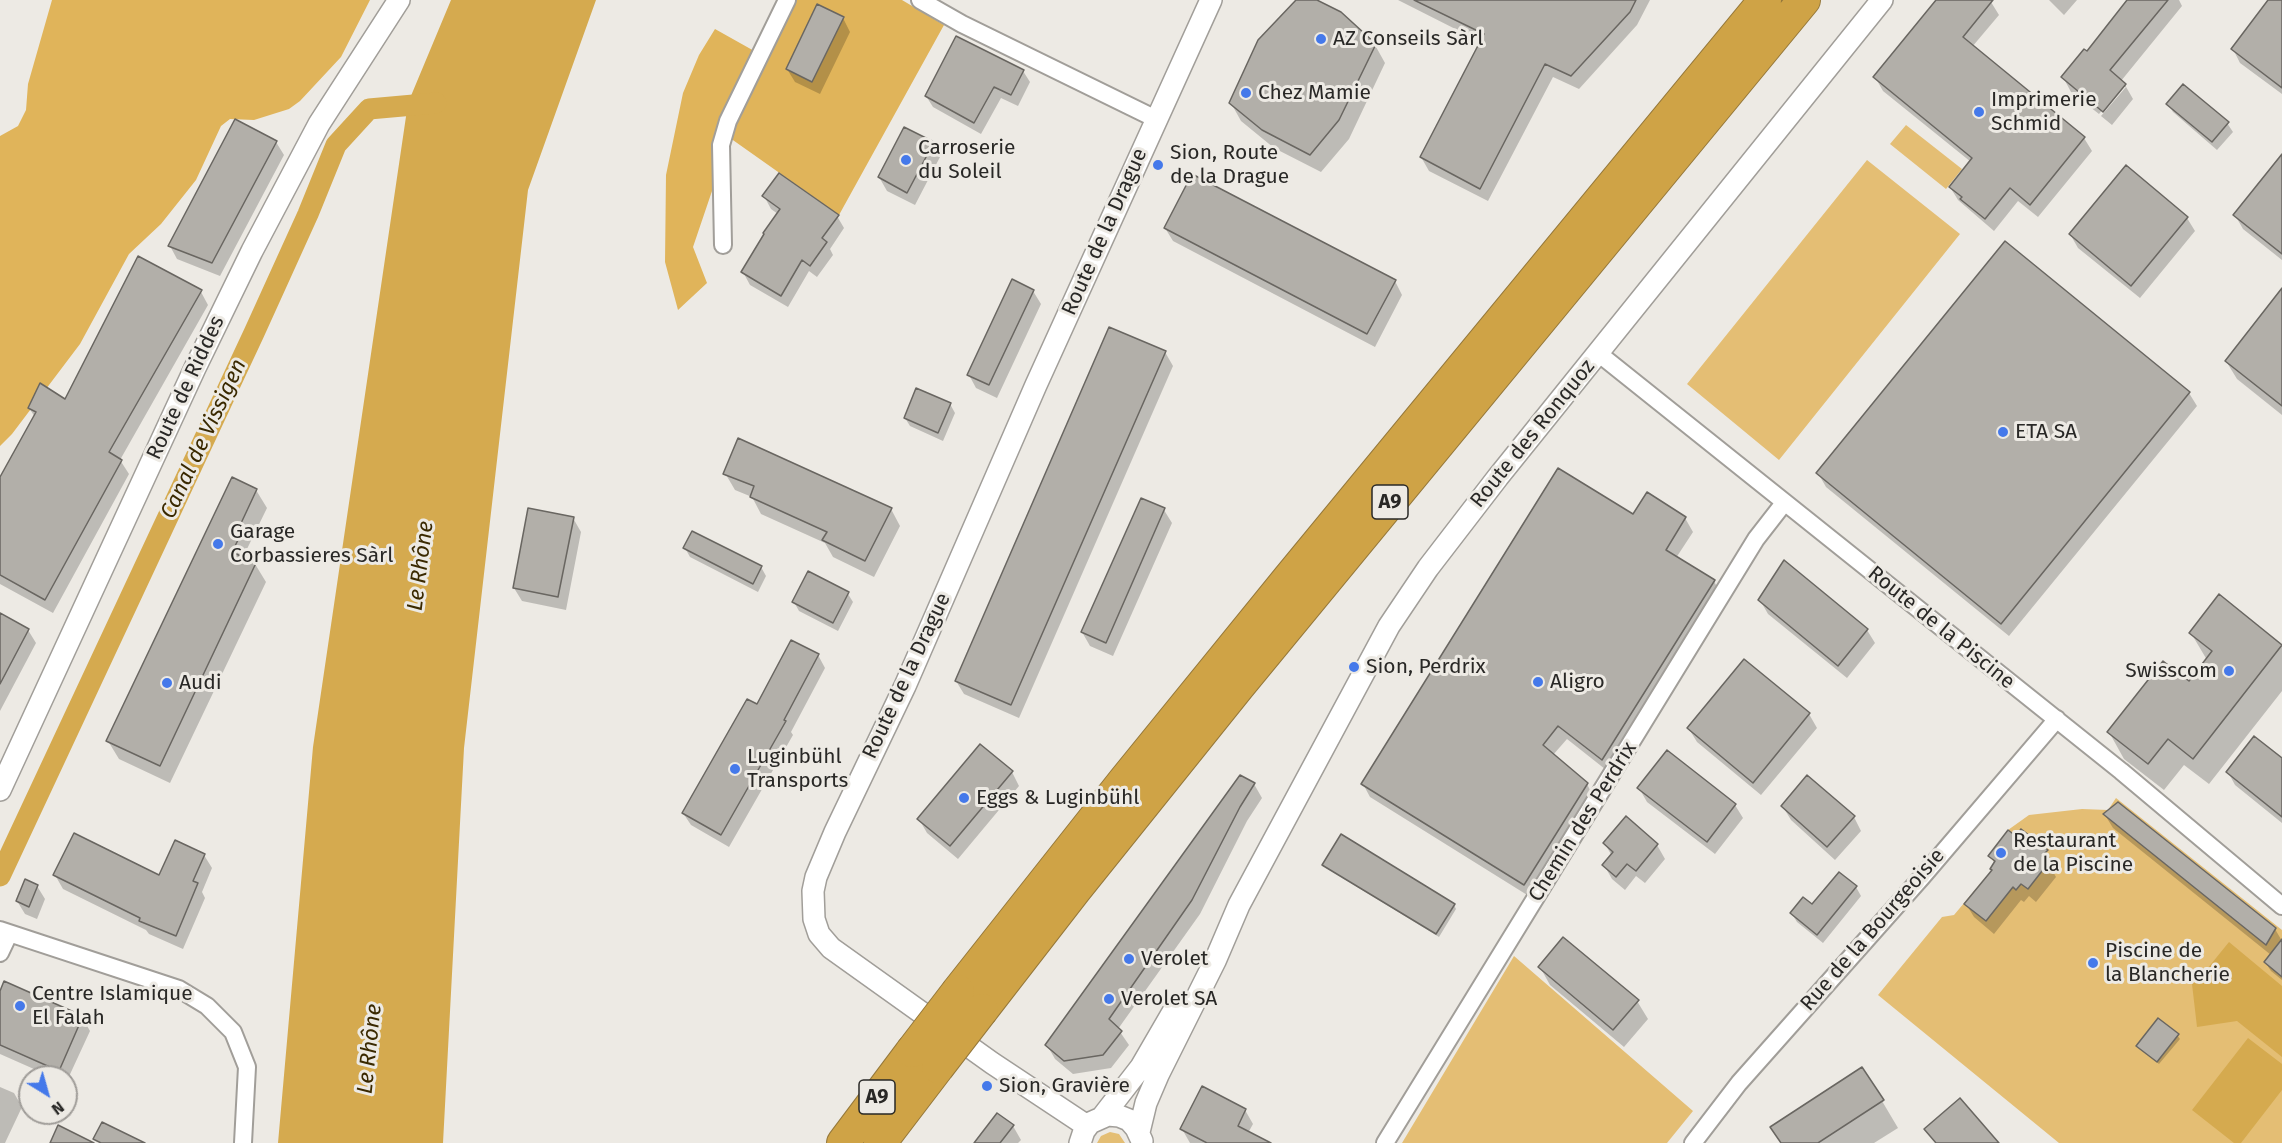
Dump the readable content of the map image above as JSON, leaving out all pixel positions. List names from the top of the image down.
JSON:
{
  "streets": {
    "highway": ["A9"],
    "street": [
      "Route de la Drague",
      "Route de Riddes",
      "Route des Ronquoz",
      "Route de la Piscine",
      "Chemin des Perdrix",
      "Rue de la Bourgeoisie"
    ]
  },
  "crossings": [
    ["Route de la Drague", "Route des Ronquoz"],
    ["Route des Ronquoz", "Route de la Piscine"],
    ["Route de la Piscine", "Chemin des Perdrix"],
    ["Route de la Piscine", "Rue de la Bourgeoisie"]
  ],
  "water": ["Canal de Vissigen", "Le Rhône"],
  "places": [
    "AZ Conseils Sàrl",
    "Chez Mamie",
    "Imprimerie Schmid",
    "Carroserie du Soleil",
    "Sion, Route de la Drague",
    "ETA SA",
    "Garage Corbassieres Sàrl",
    "Sion, Perdrix",
    "Swisscom",
    "Aligro",
    "Audi",
    "Luginbühl Transports",
    "Eggs & Luginbühl",
    "Restaurant de la Piscine",
    "Verolet",
    "Piscine de la Blancherie",
    "Verolet SA",
    "Centre Islamique El Falah",
    "Sion, Gravière"
  ],
  "north": "bottom right"
}
